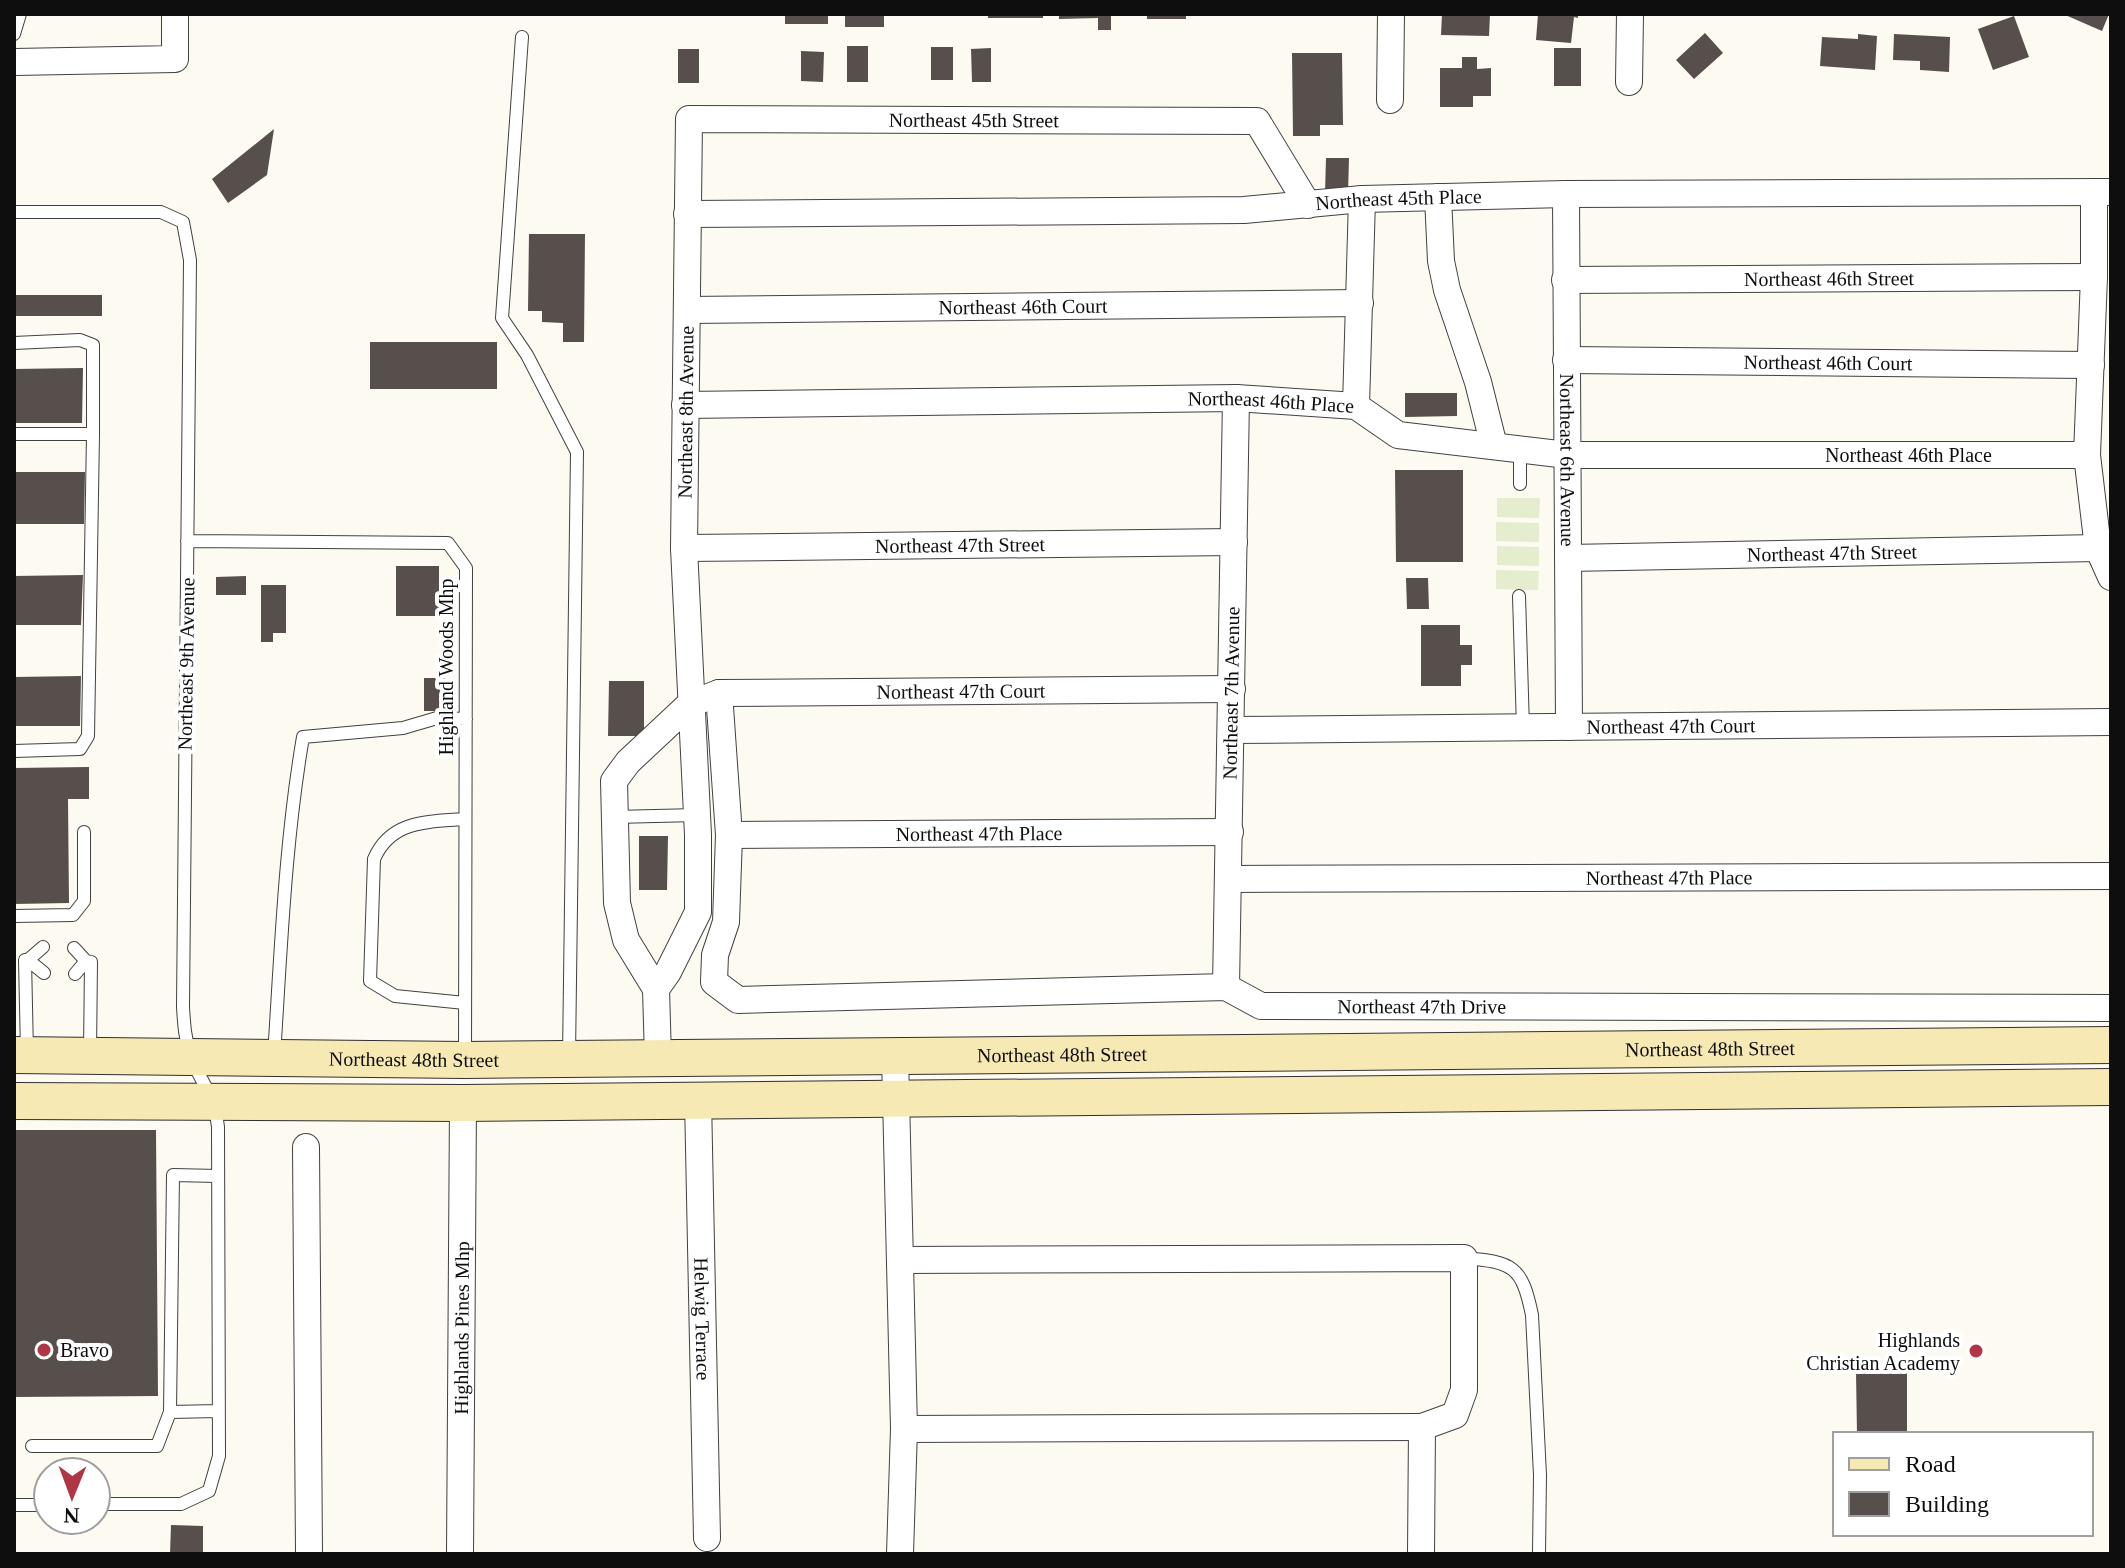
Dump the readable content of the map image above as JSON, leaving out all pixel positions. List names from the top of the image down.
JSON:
{
  "streets": {
    "main road": ["Northeast 48th Street"],
    "street": [
      "Northeast 45th Street",
      "Northeast 45th Place",
      "Northeast 46th Street",
      "Northeast 46th Court",
      "Northeast 46th Place",
      "Northeast 8th Avenue",
      "Northeast 6th Avenue",
      "Northeast 47th Street",
      "Northeast 47th Court",
      "Northeast 7th Avenue",
      "Northeast 47th Place",
      "Northeast 47th Drive",
      "Helwig Terrace",
      "Highlands Pines Mhp"
    ],
    "lane": ["Northeast 9th Avenue", "Highland Woods Mhp"]
  },
  "crossings": [
    ["Northeast 45th Street", "Northeast 45th Place"],
    ["Northeast 45th Street", "Northeast 8th Avenue"],
    ["Northeast 45th Place", "Northeast 8th Avenue"],
    ["Northeast 45th Place", "Northeast 6th Avenue"],
    ["Northeast 46th Street", "Northeast 6th Avenue"],
    ["Northeast 46th Court", "Northeast 8th Avenue"],
    ["Northeast 46th Court", "Northeast 6th Avenue"],
    ["Northeast 46th Place", "Northeast 8th Avenue"],
    ["Northeast 46th Place", "Northeast 6th Avenue"],
    ["Northeast 46th Place", "Northeast 7th Avenue"],
    ["Northeast 8th Avenue", "Northeast 47th Street"],
    ["Northeast 8th Avenue", "Northeast 47th Court"],
    ["Northeast 6th Avenue", "Northeast 47th Street"],
    ["Northeast 6th Avenue", "Northeast 47th Court"],
    ["Northeast 47th Street", "Northeast 7th Avenue"],
    ["Northeast 9th Avenue", "Highland Woods Mhp"],
    ["Northeast 9th Avenue", "Northeast 48th Street"],
    ["Highland Woods Mhp", "Northeast 48th Street"],
    ["Northeast 47th Court", "Northeast 7th Avenue"],
    ["Northeast 7th Avenue", "Northeast 47th Place"],
    ["Northeast 7th Avenue", "Northeast 47th Drive"],
    ["Northeast 47th Place", "Northeast 47th Drive"]
  ],
  "places": ["Bravo", "Highlands Christian Academy"],
  "legend": ["Road", "Building"],
  "north": "bottom"
}
